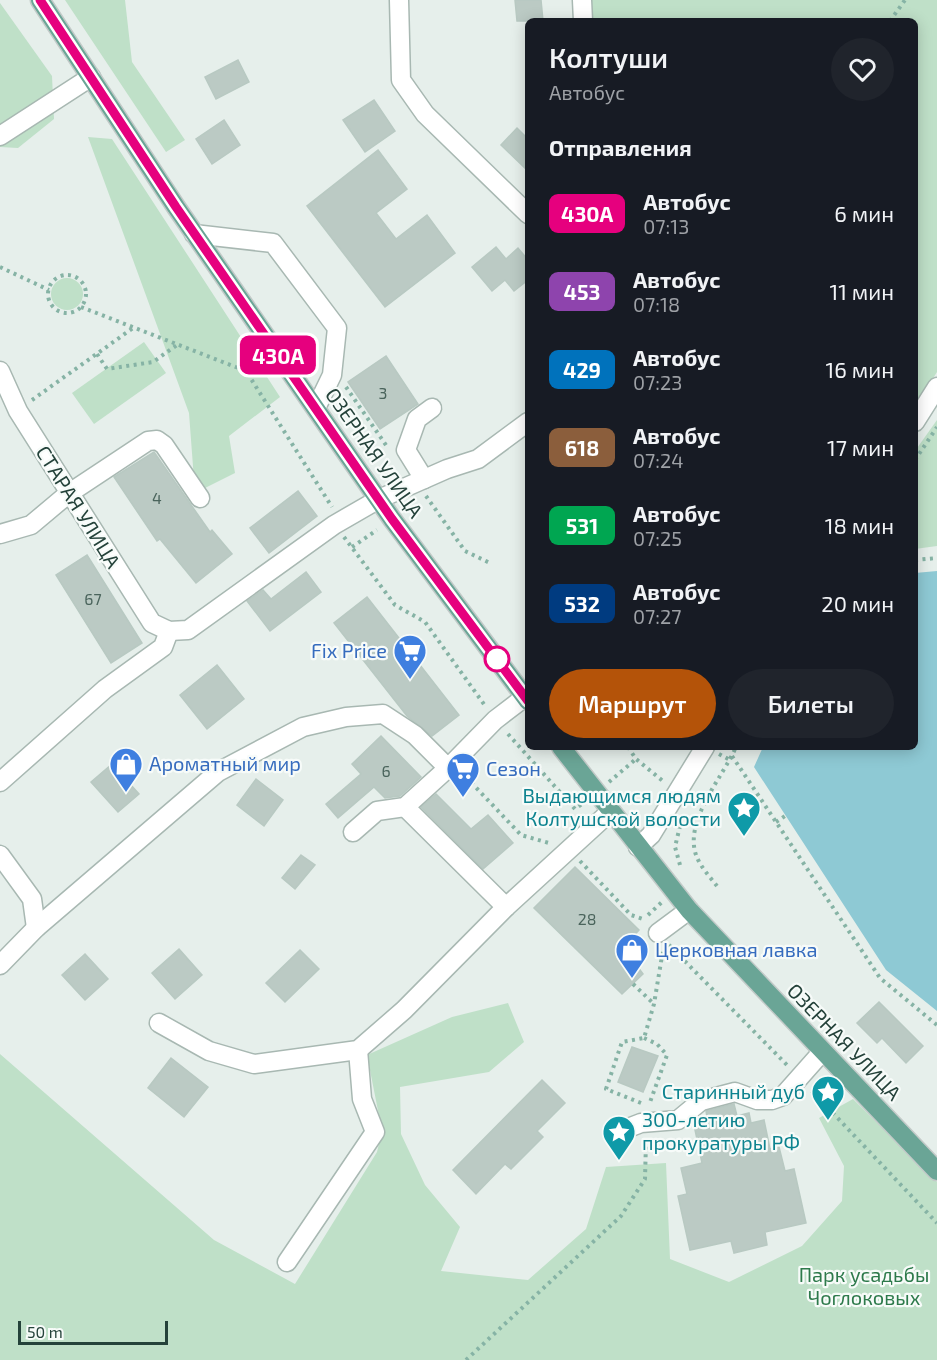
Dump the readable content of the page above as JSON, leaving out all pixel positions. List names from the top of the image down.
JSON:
{
  "streets": {
    "main road": ["ОЗЕРНАЯ УЛИЦА"],
    "street": ["СТАРАЯ УЛИЦА"]
  },
  "parks": ["Парк усадьбы Чоглоковых"],
  "places": {
    "supermarket": ["Fix Price", "Сезон"],
    "shop": ["Ароматный мир", "Церковная лавка"],
    "place": ["Выдающимся людям Колтушской волости", "Старинный дуб", "300-летию прокуратуры РФ"]
  },
  "lines": ["bus line 430А"],
  "house_numbers": [
    "3",
    "4",
    "67",
    "6",
    "28"
  ],
  "scale_bar": "50 m",
  "page": {
    "on_map": "430А",
    "heading": [
      ["Колтуши", "Автобус"],
      "Отправления"
    ],
    "list": [
      {
        "mark": "430А",
        "name": "Автобус",
        "note": "07:13",
        "value": "6 мин"
      },
      {
        "mark": "453",
        "name": "Автобус",
        "note": "07:18",
        "value": "11 мин"
      },
      {
        "mark": "429",
        "name": "Автобус",
        "note": "07:23",
        "value": "16 мин"
      },
      {
        "mark": "618",
        "name": "Автобус",
        "note": "07:24",
        "value": "17 мин"
      },
      {
        "mark": "531",
        "name": "Автобус",
        "note": "07:25",
        "value": "18 мин"
      },
      {
        "mark": "532",
        "name": "Автобус",
        "note": "07:27",
        "value": "20 мин"
      }
    ],
    "buttons": ["Маршрут", "Билеты"],
    "scale": "50 m"
  }
}
